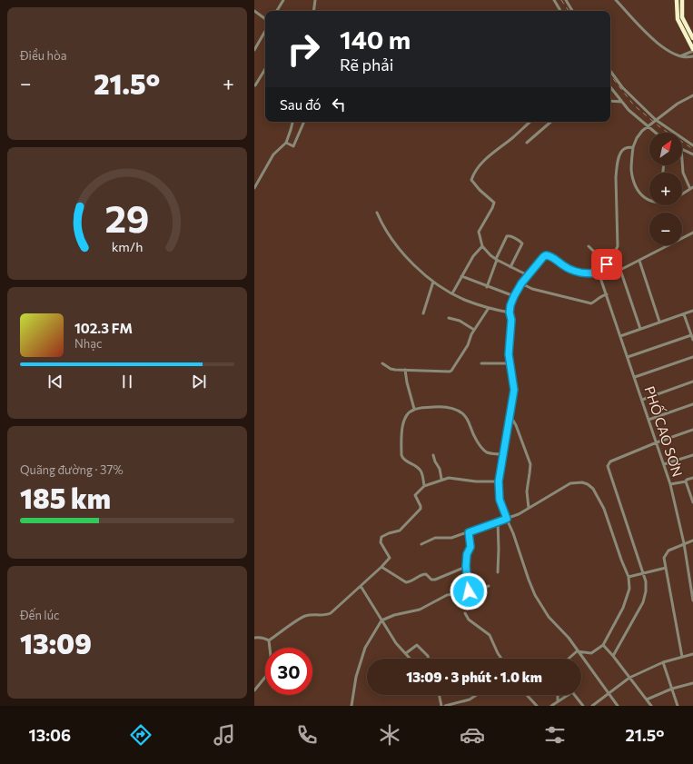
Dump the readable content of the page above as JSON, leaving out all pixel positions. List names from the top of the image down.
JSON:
{
  "streets": {
    "street": ["PHỐ CAO SƠN"]
  },
  "north": "top right",
  "page": {
    "tile": [
      "Điều hòa",
      ["Quãng đường · 37%", "185 km"],
      ["Đến lúc", "13:09"]
    ],
    "turn": ["140 m", "Rẽ phải"],
    "heat": ["−", "21.5°", "+"],
    "then": "Sau đó",
    "map_buttons": ["+", "−"],
    "song": ["102.3 FM", "Nhạc"],
    "limit": "30",
    "trip": "13:09 · 3 phút · 1.0 km",
    "tabs": ["13:06", "21.5°"],
    "gauge": ["29", "km/h"]
  }
}
